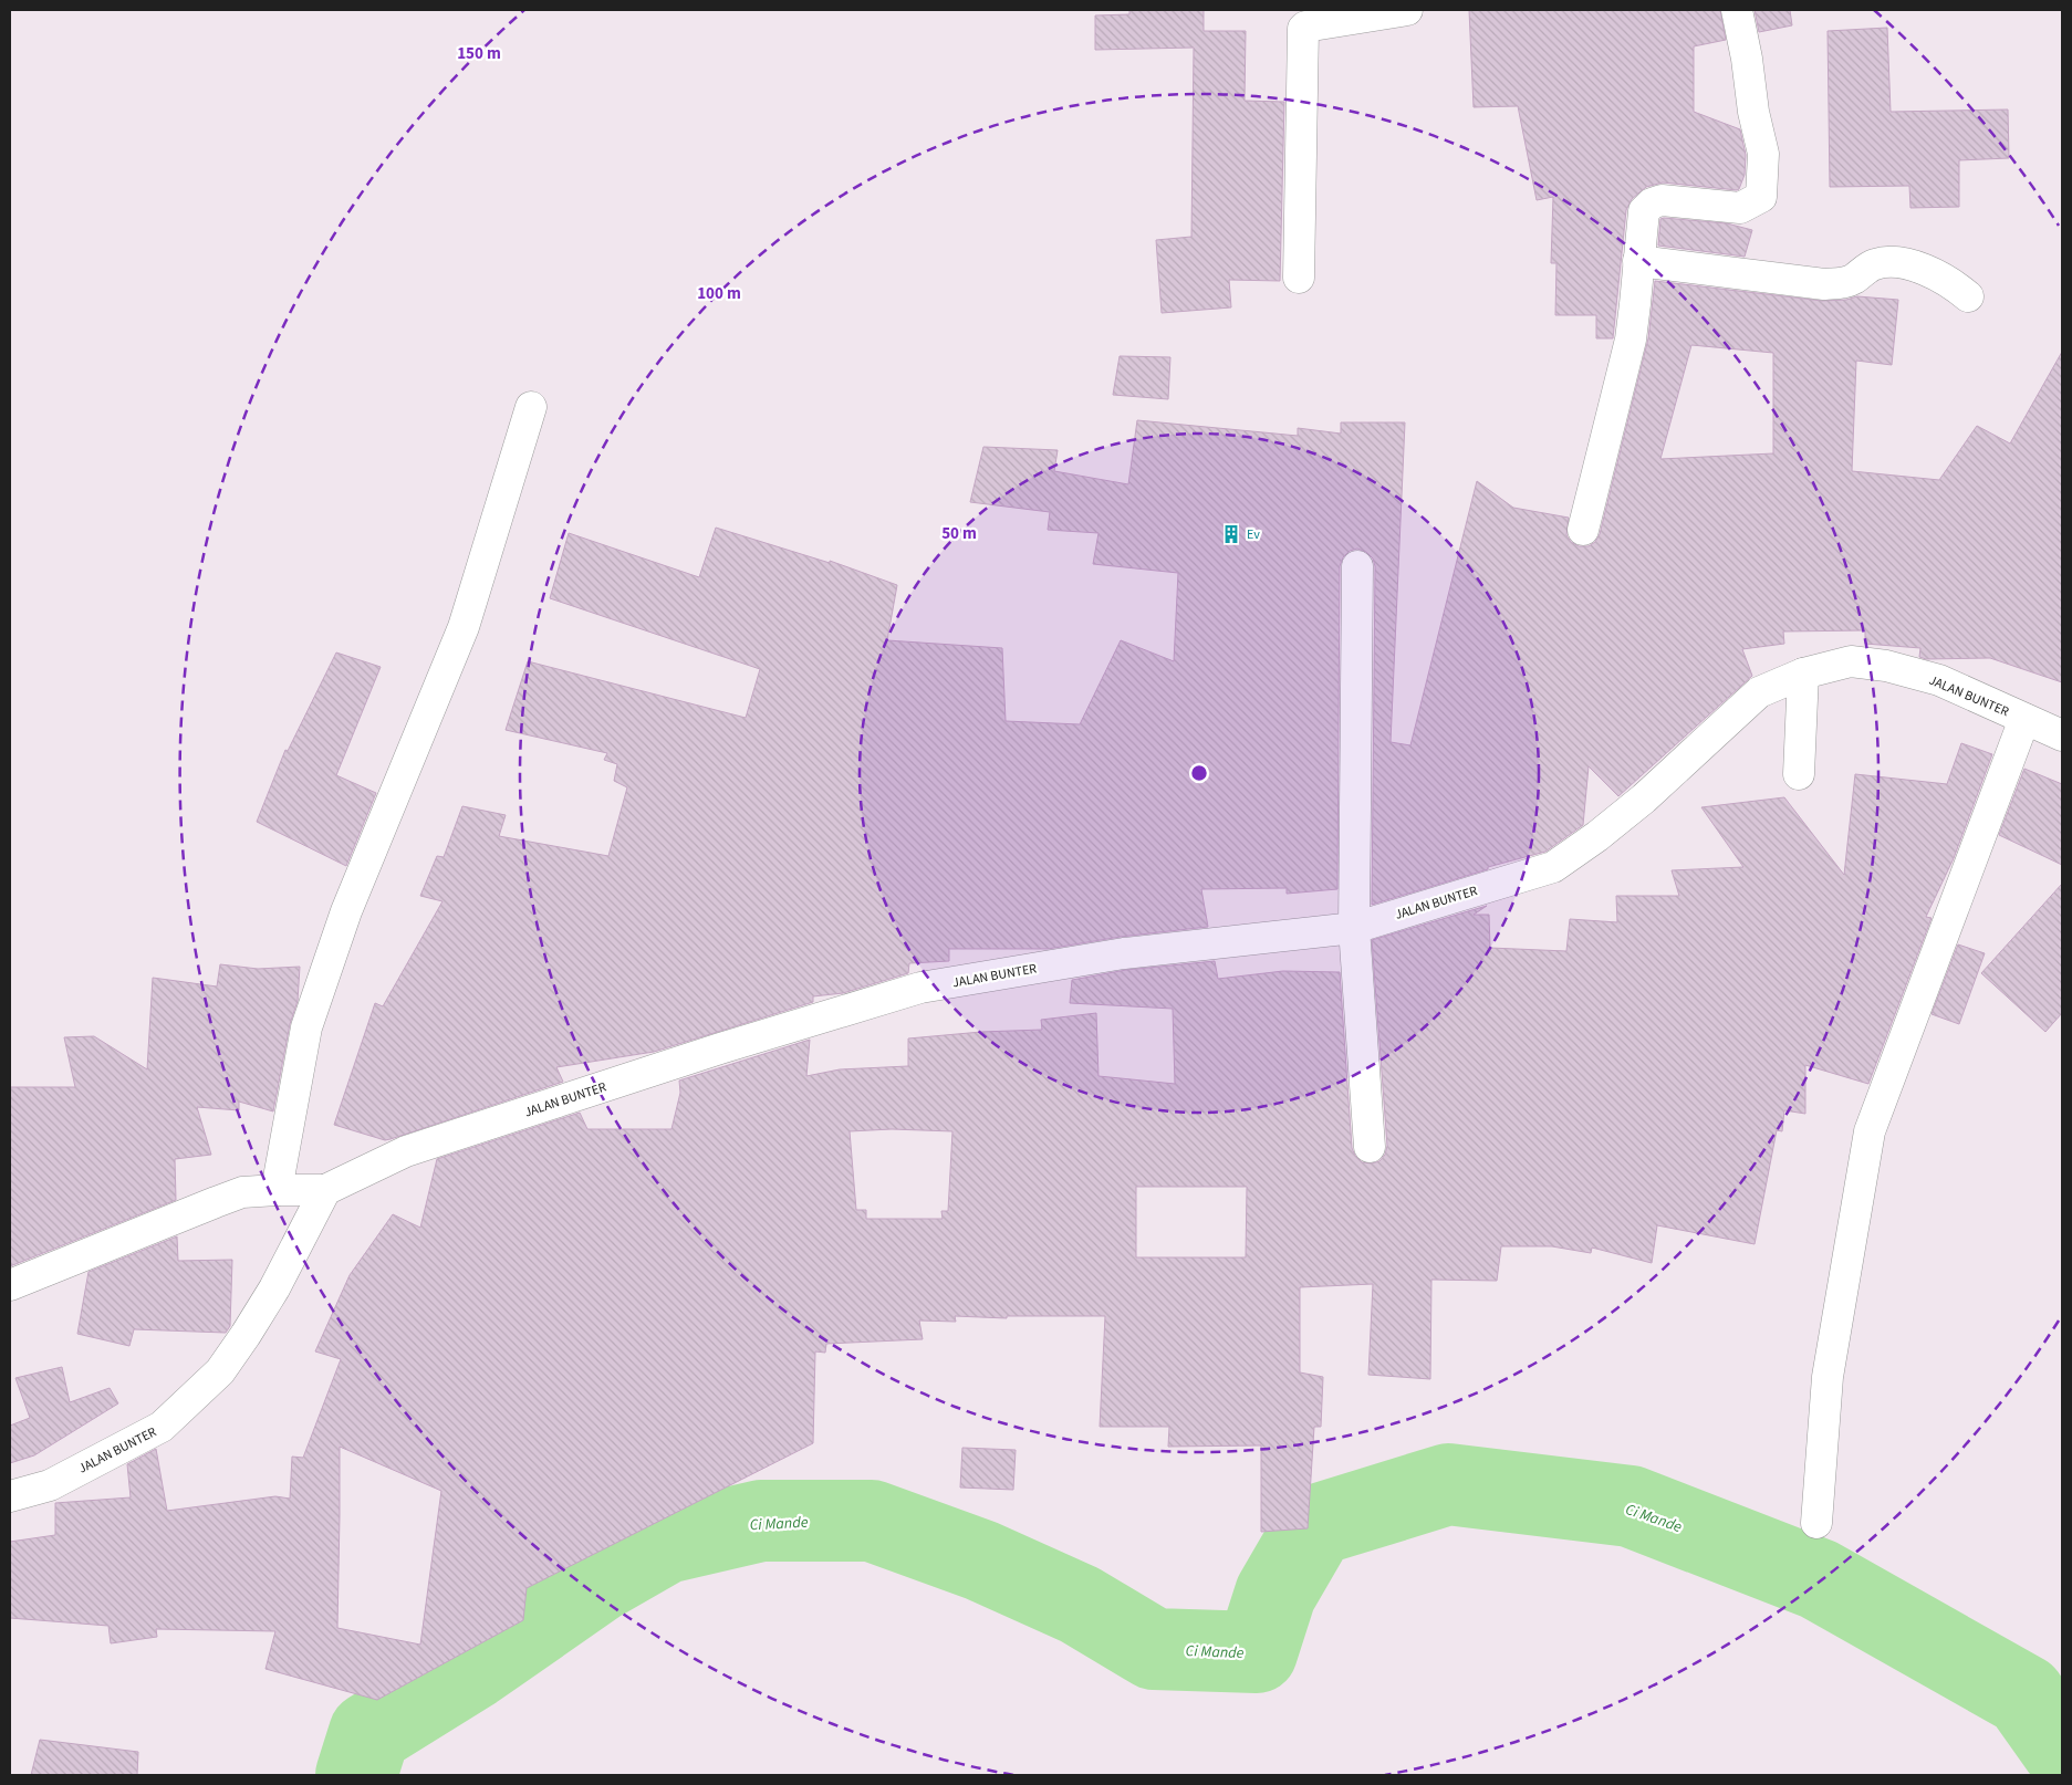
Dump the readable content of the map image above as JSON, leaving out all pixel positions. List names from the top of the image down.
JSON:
{
  "streets": {
    "street": ["JALAN BUNTER"]
  },
  "water": ["Ci Mande"],
  "places": {
    "building": ["Ev"]
  },
  "rings": ["150 m", "100 m", "50 m"]
}
